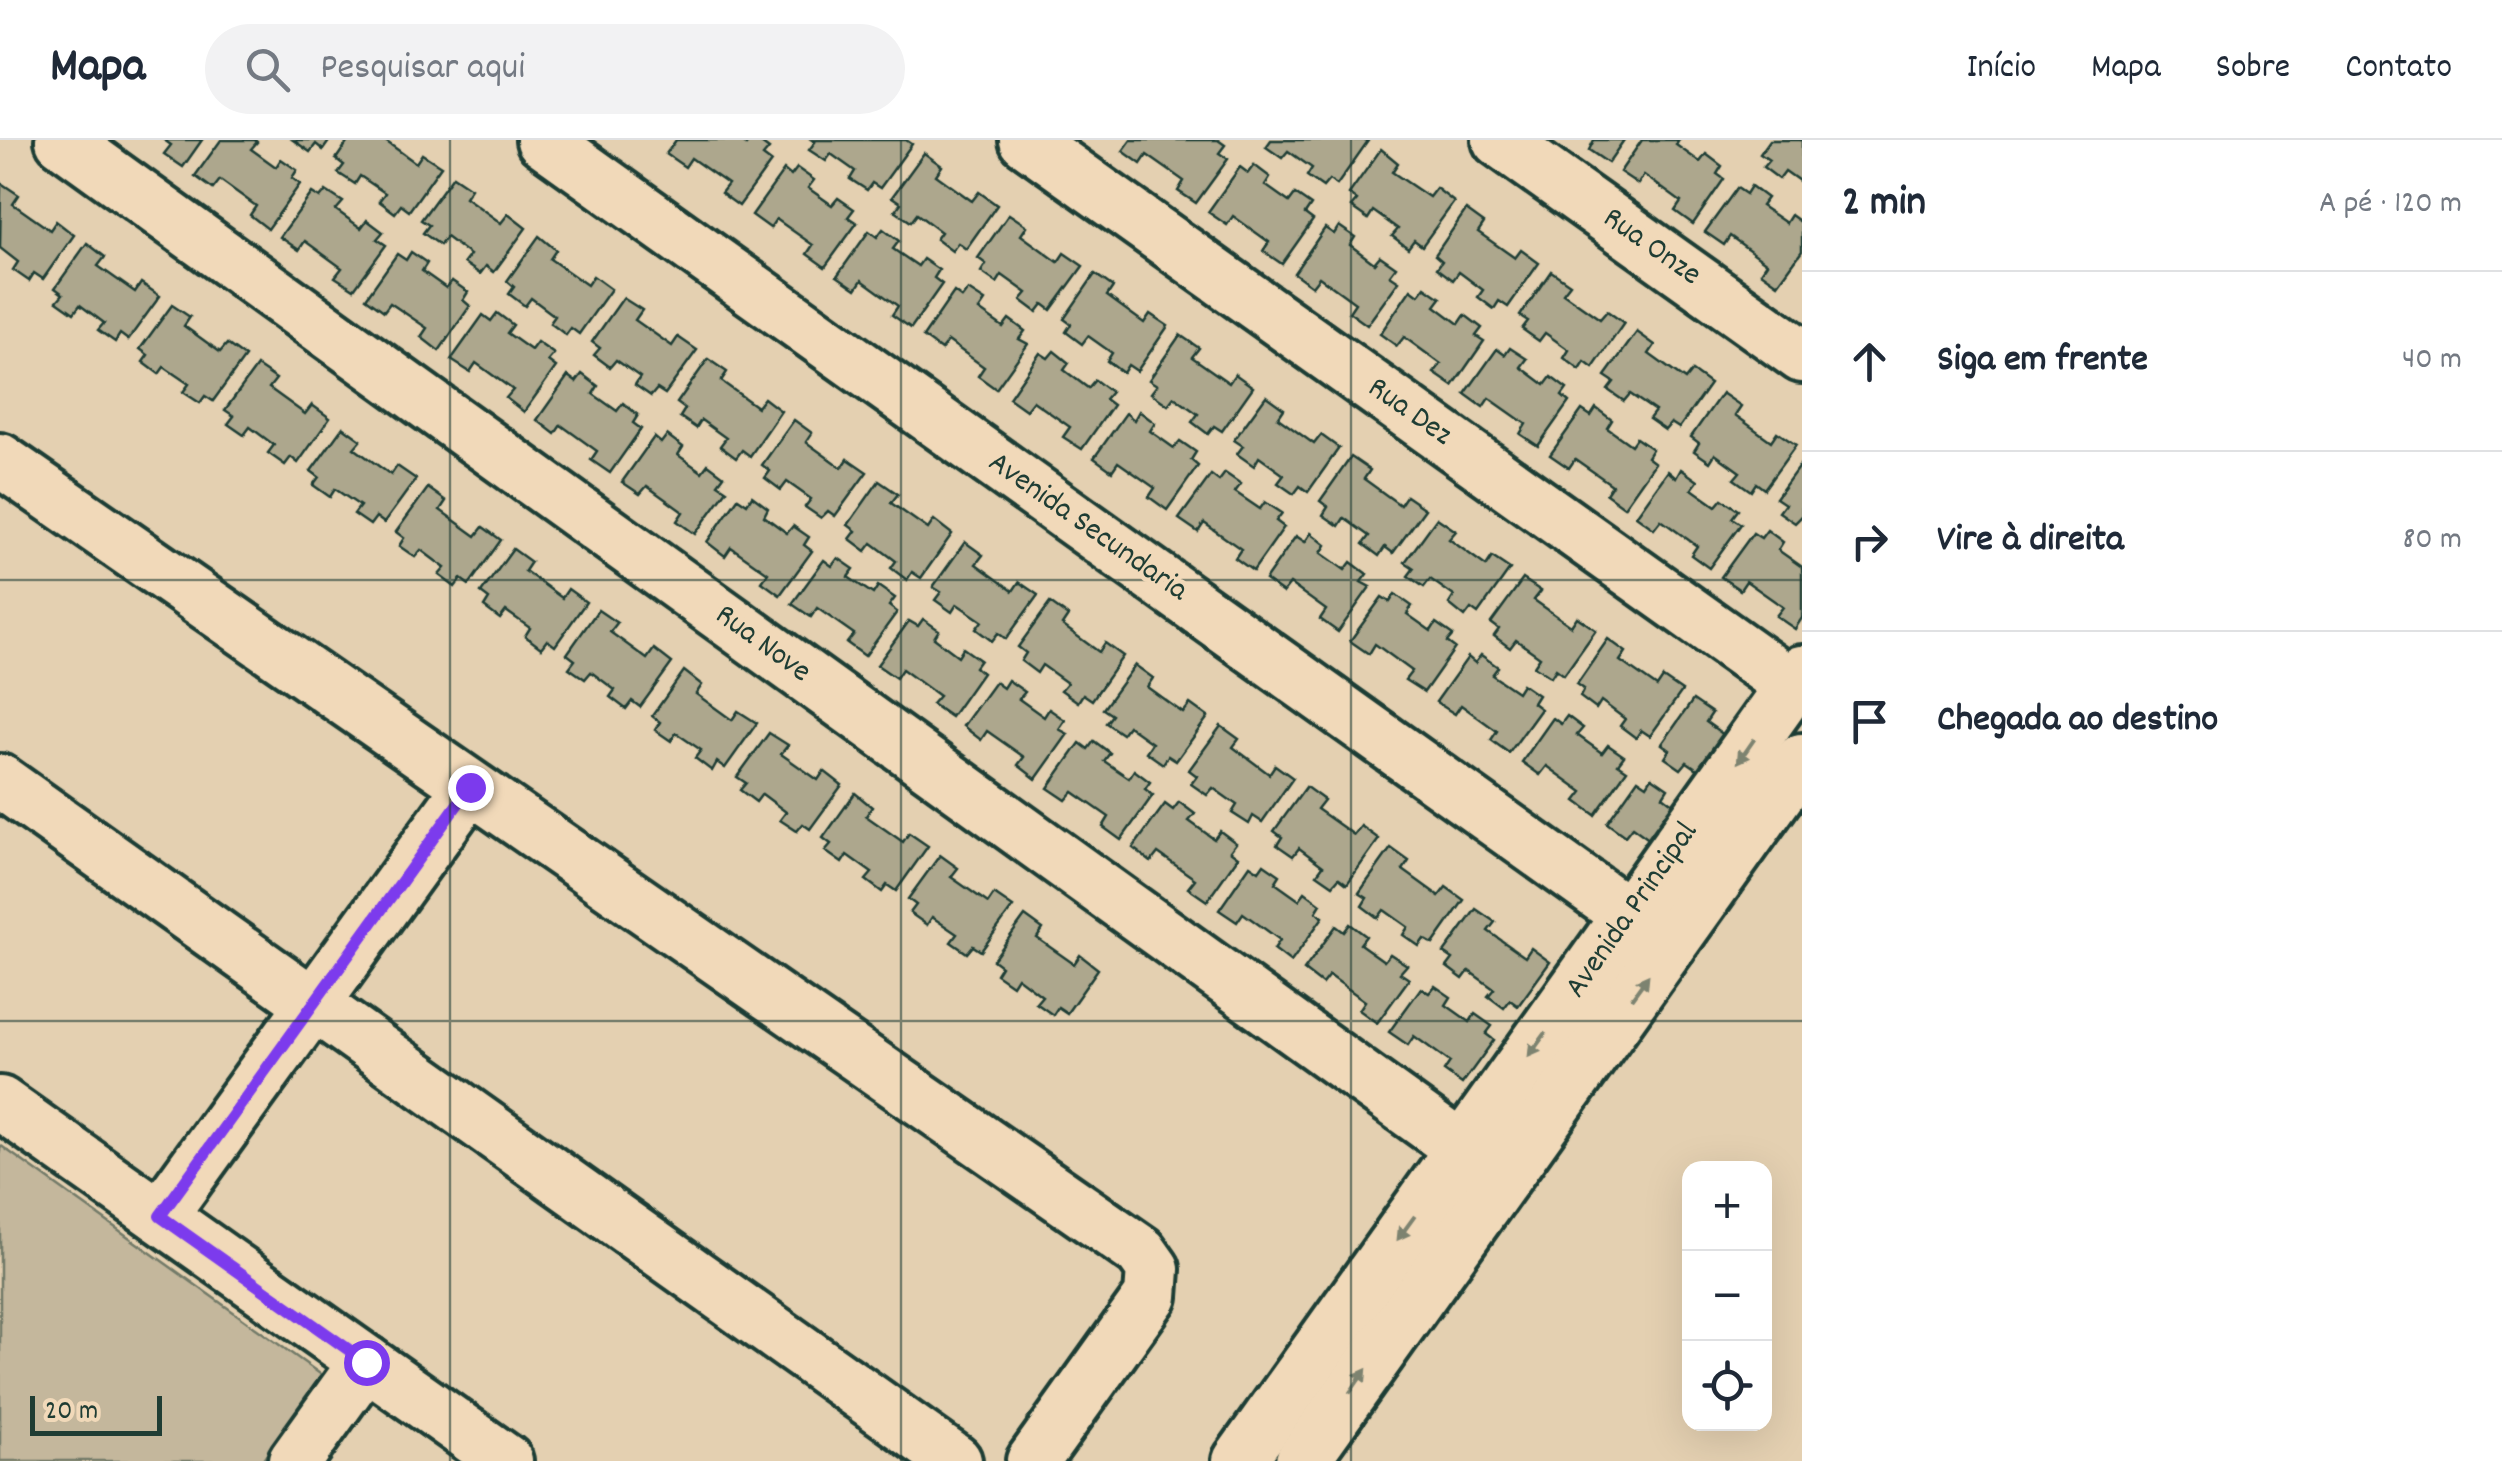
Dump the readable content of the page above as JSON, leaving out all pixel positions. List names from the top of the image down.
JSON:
{
  "streets": {
    "street": [
      "Rua Onze",
      "Rua Dez",
      "Avenida Secundaria",
      "Rua Nove",
      "Avenida Principal"
    ]
  },
  "crossings": [
    ["Rua Dez", "Avenida Principal"],
    ["Avenida Secundaria", "Avenida Principal"],
    ["Rua Nove", "Avenida Principal"]
  ],
  "scale_bar": "20 m",
  "page": {
    "header": "Mapa",
    "search": "Pesquisar aqui",
    "nav": [
      "Início",
      "Mapa",
      "Sobre",
      "Contato"
    ],
    "heading": ["2 min", "A pé · 120 m"],
    "list": [
      ["Siga em frente", "40 m"],
      ["Vire à direita", "80 m"],
      "Chegada ao destino"
    ],
    "map_buttons": ["+", "−"],
    "scale": "20 m"
  }
}
